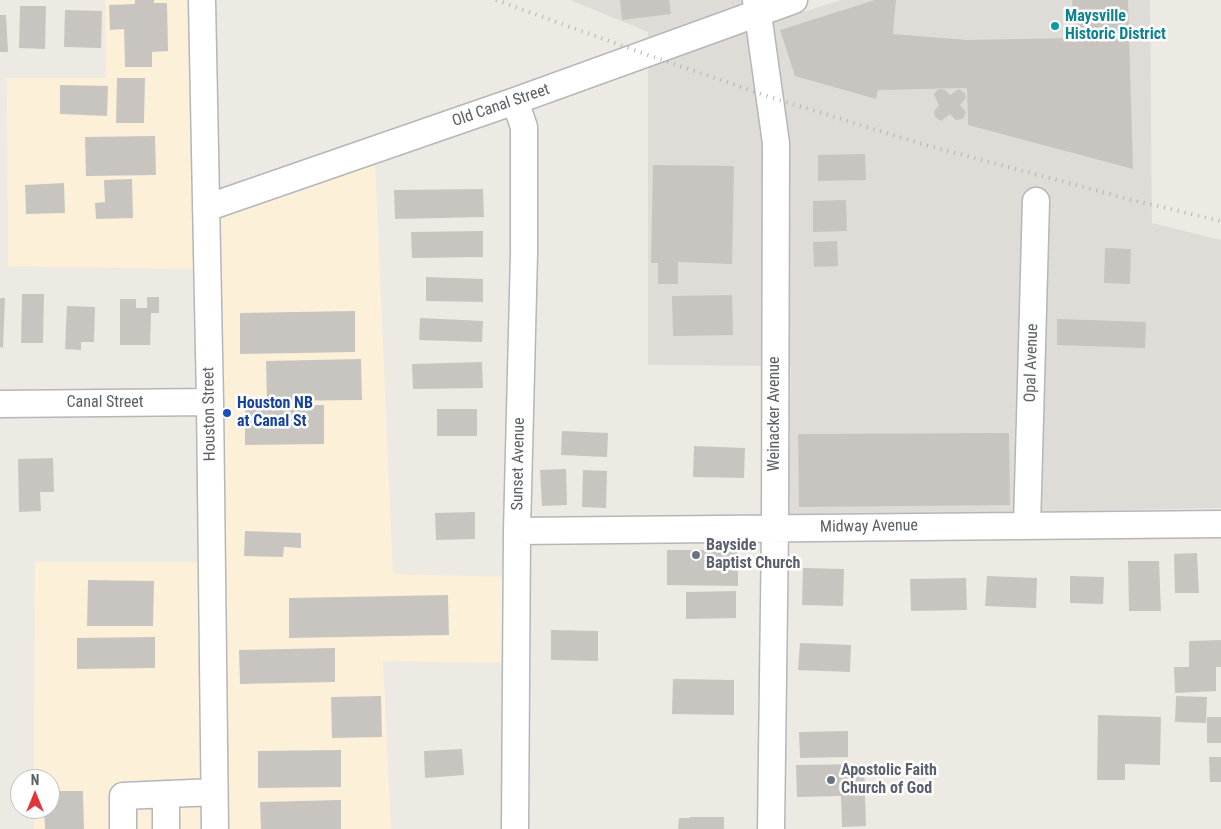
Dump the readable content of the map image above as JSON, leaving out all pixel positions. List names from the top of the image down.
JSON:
{
  "streets": {
    "street": [
      "Old Canal Street",
      "Opal Avenue",
      "Canal Street",
      "Houston Street",
      "Weinacker Avenue",
      "Sunset Avenue",
      "Midway Avenue"
    ]
  },
  "crossings": [
    ["Old Canal Street", "Houston Street"],
    ["Old Canal Street", "Weinacker Avenue"],
    ["Old Canal Street", "Sunset Avenue"],
    ["Opal Avenue", "Midway Avenue"],
    ["Canal Street", "Houston Street"],
    ["Weinacker Avenue", "Midway Avenue"],
    ["Sunset Avenue", "Midway Avenue"]
  ],
  "places": [
    "Maysville Historic District",
    "Houston NB at Canal St",
    "Bayside Baptist Church",
    "Apostolic Faith Church of God"
  ],
  "north": "top"
}
